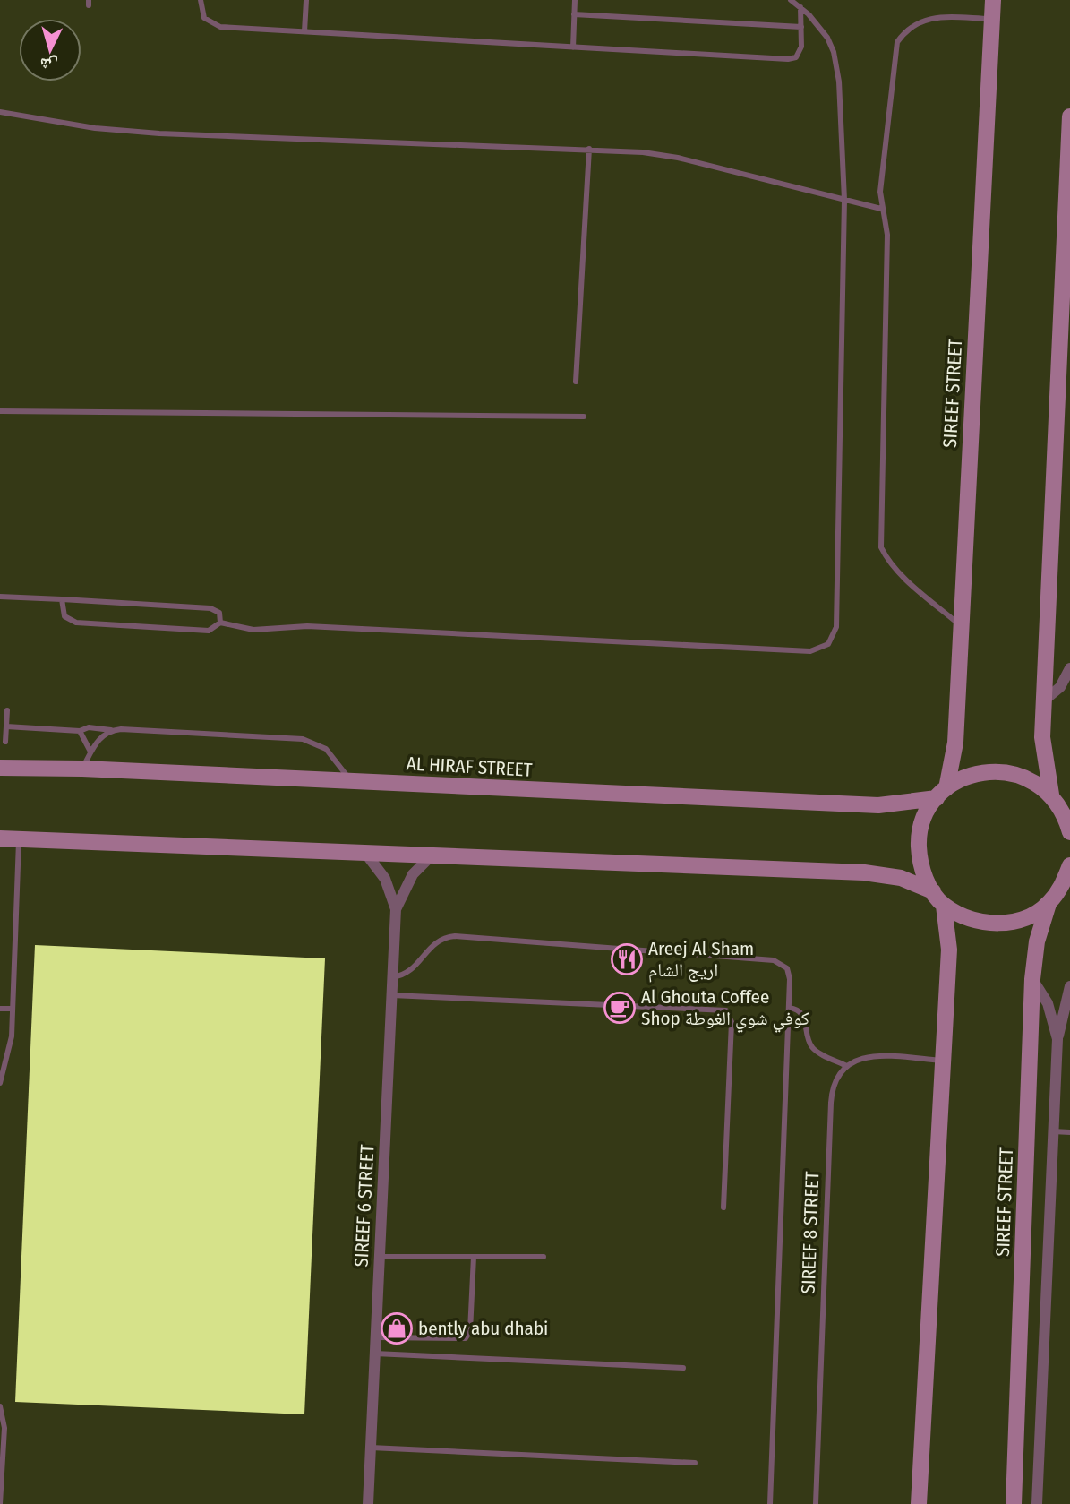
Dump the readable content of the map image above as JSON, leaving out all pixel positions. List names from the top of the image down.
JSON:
{
  "streets": {
    "main road": ["SIREEF STREET", "AL HIRAF STREET"],
    "street": ["SIREEF 6 STREET"],
    "lane": ["SIREEF 8 STREET"]
  },
  "crossings": [
    ["SIREEF STREET", "AL HIRAF STREET"]
  ],
  "places": {
    "restaurant": ["Areej Al Sham اريج الشام"],
    "cafe": ["Al Ghouta Coffee Shop كوفي شوي الغوطة"],
    "shop": ["bently abu dhabi"]
  },
  "north": "bottom"
}
